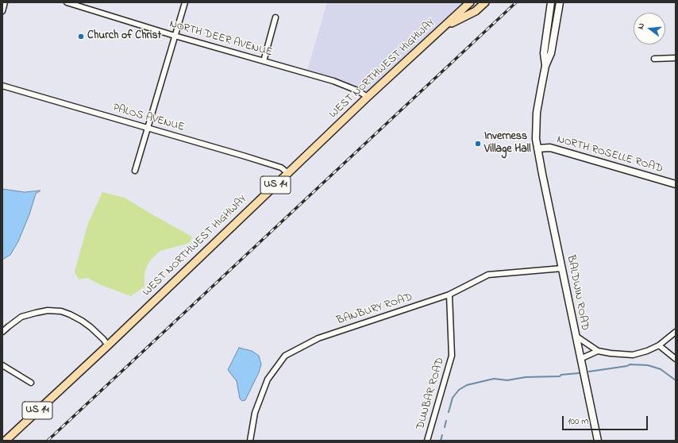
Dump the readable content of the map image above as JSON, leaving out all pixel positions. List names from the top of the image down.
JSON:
{
  "streets": {
    "main road": [
      "WEST NORTHWEST HIGHWAY",
      "NORTH ROSELLE ROAD",
      "US 14",
      "BALDWIN ROAD"
    ],
    "street": [
      "NORTH DEER AVENUE",
      "PALOS AVENUE",
      "BANBURY ROAD",
      "DUNBAR ROAD"
    ]
  },
  "crossings": [
    ["NORTH DEER AVENUE", "WEST NORTHWEST HIGHWAY"],
    ["WEST NORTHWEST HIGHWAY", "PALOS AVENUE"],
    ["NORTH ROSELLE ROAD", "BALDWIN ROAD"],
    ["BALDWIN ROAD", "BANBURY ROAD"],
    ["BANBURY ROAD", "DUNBAR ROAD"]
  ],
  "places": ["Church of Christ", "Inverness Village Hall"],
  "scale_bar": "100 m",
  "north": "left"
}
